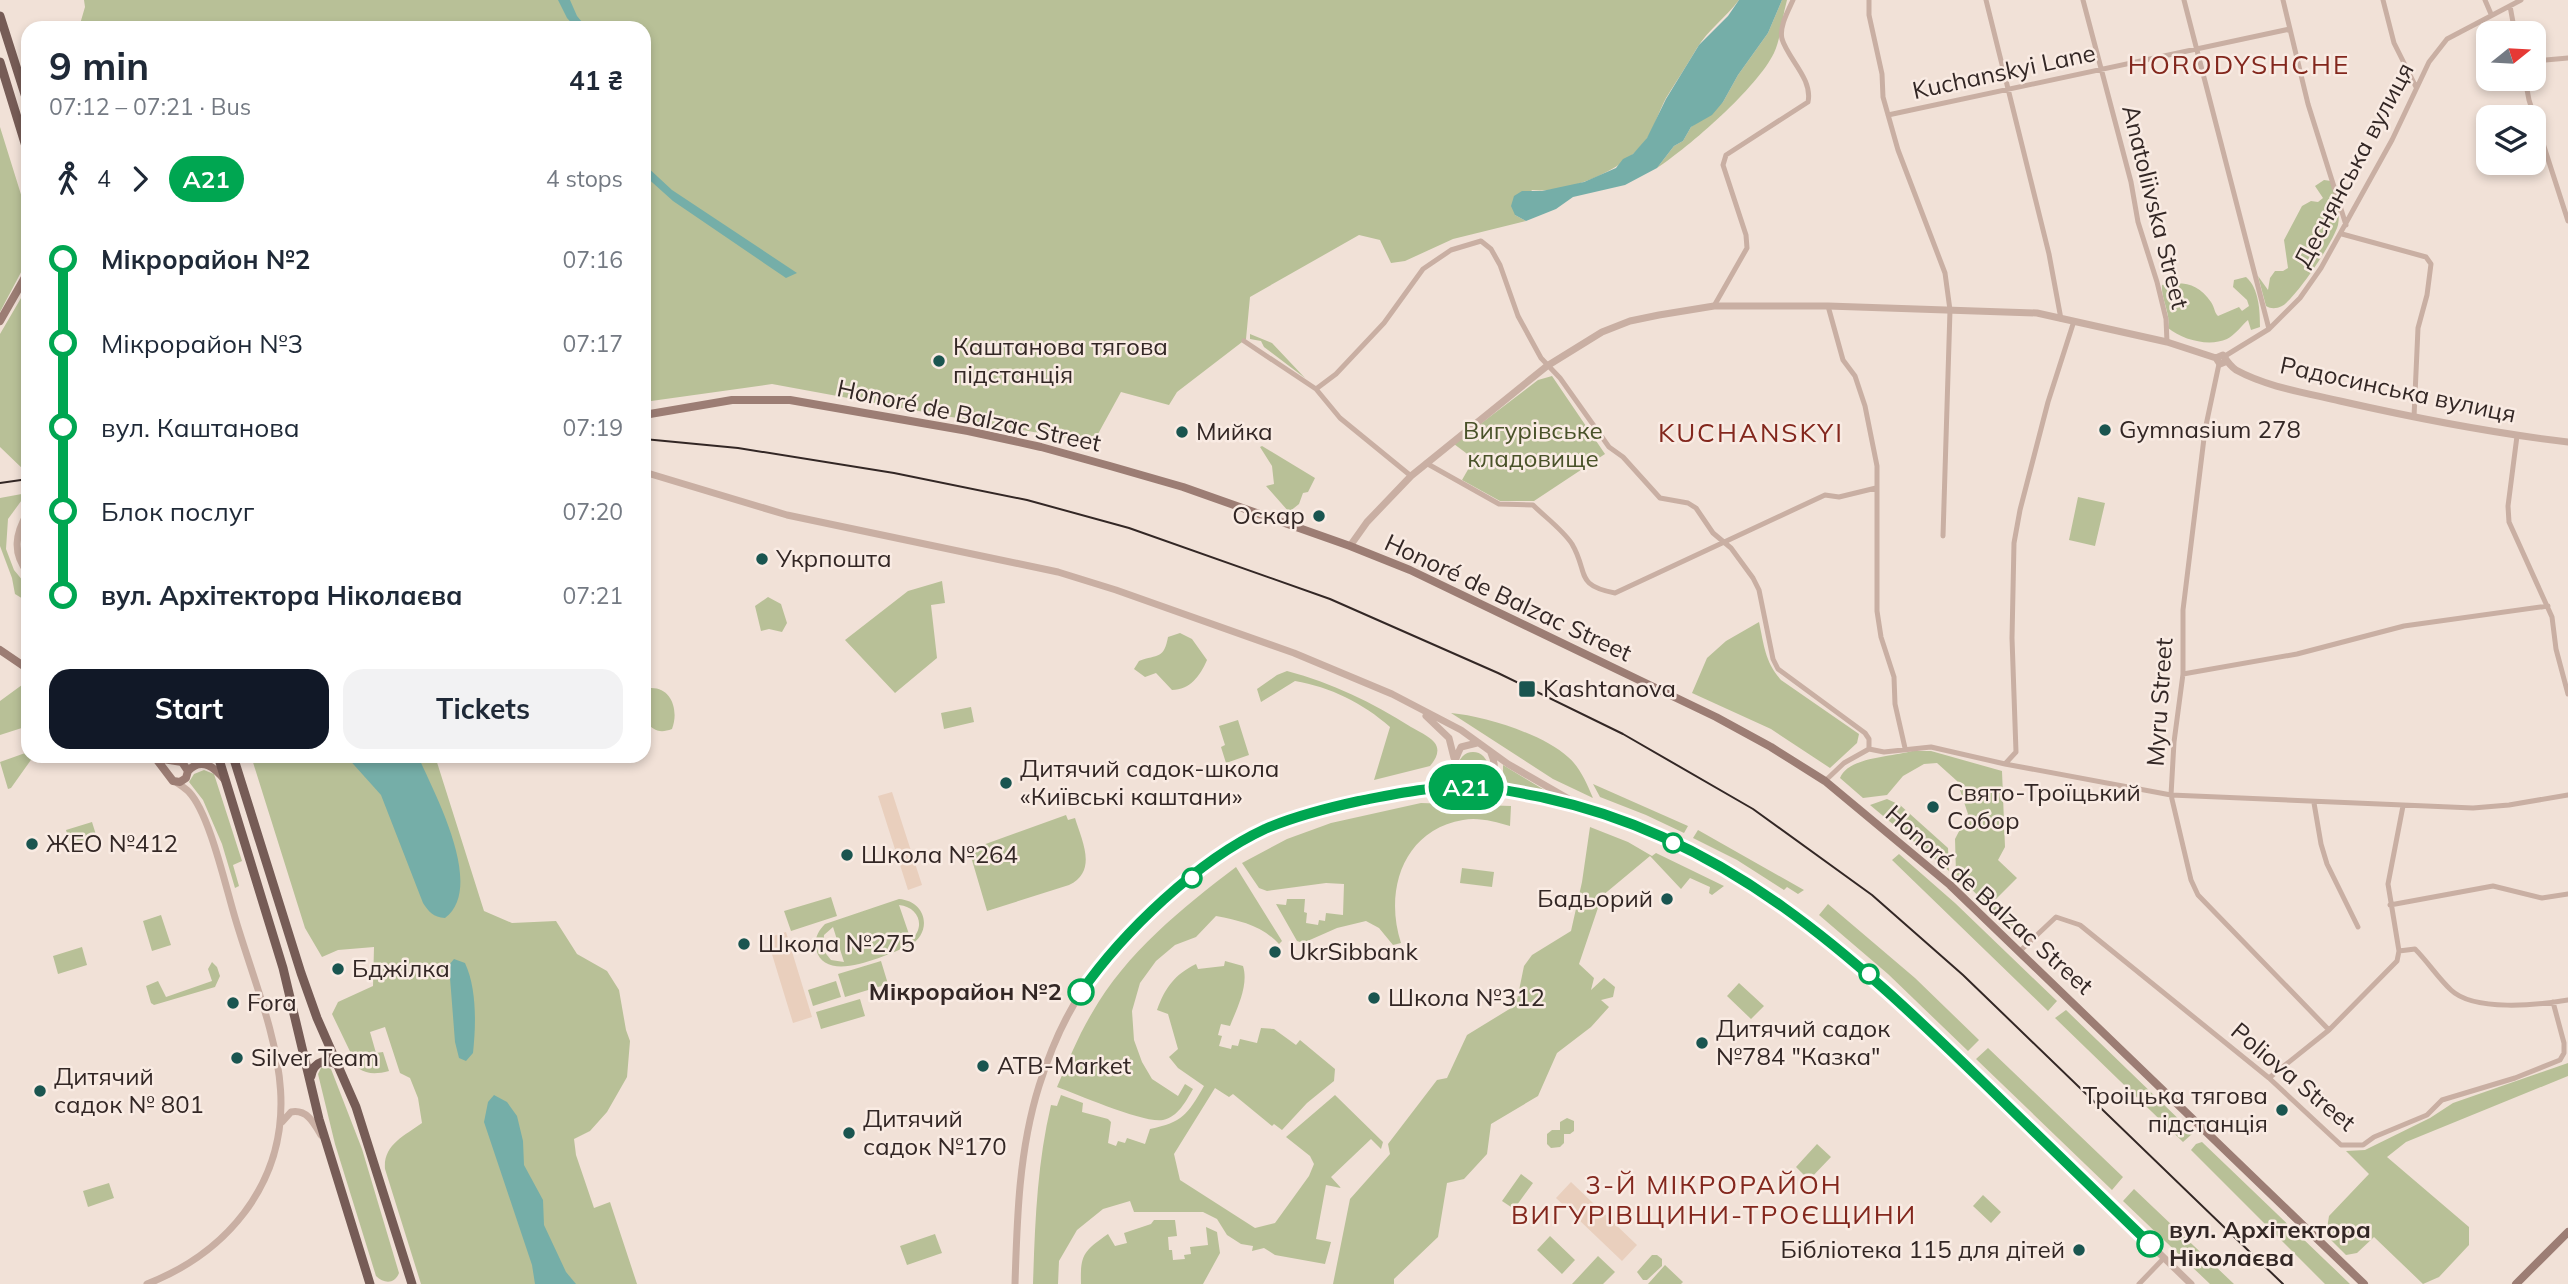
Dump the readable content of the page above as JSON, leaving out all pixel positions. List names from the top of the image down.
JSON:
{
  "streets": {
    "main road": ["Honoré de Balzac Street"],
    "street": [
      "Kuchanskyi Lane",
      "Деснянська вулиця",
      "Anatoliivska Street",
      "Радосинська вулиця",
      "Myru Street",
      "Poliova Street"
    ]
  },
  "crossings": [
    ["Kuchanskyi Lane", "Anatoliivska Street"],
    ["Деснянська вулиця", "Радосинська вулиця"],
    ["Деснянська вулиця", "Myru Street"],
    ["Anatoliivska Street", "Радосинська вулиця"],
    ["Радосинська вулиця", "Honoré de Balzac Street"],
    ["Радосинська вулиця", "Myru Street"],
    ["Honoré de Balzac Street", "Poliova Street"]
  ],
  "districts": ["HORODYSHCHE", "KUCHANSKYI", "3-Й МІКРОРАЙОН ВИГУРІВЩИНИ-ТРОЄЩИНИ"],
  "parks": ["Вигурівське кладовище"],
  "places": {
    "other": [
      "Каштанова тягова пiдстанцiя",
      "Gymnasium 278",
      "Мийка",
      "Оскар",
      "Укрпошта",
      "Дитячий садок-школа «Київські каштани»",
      "Свято-Троїцький Собор",
      "ЖЕО №412",
      "Школа №264",
      "Бадьорий",
      "Школа №275",
      "UkrSibbank",
      "Бджілка",
      "Мікрорайон №2",
      "Школа №312",
      "Fora",
      "Дитячий садок №784 \"Казка\"",
      "Silver Team",
      "ATB-Market",
      "Дитячий садок № 801",
      "Троiцька тягова пiдстанцiя",
      "Дитячий садок №170",
      "вул. Архітектора Ніколаєва",
      "Бібліотека 115 для дітей"
    ],
    "transit": ["Kashtanova"]
  },
  "lines": ["bus line А21"],
  "north": "right",
  "page": {
    "on_map": "А21",
    "heading": ["9 min", "07:12 – 07:21 · Bus", "41 ₴"],
    "legs": ["4", "А21", "4 stops"],
    "list": [
      {
        "name": "Мікрорайон №2",
        "value": "07:16"
      },
      {
        "name": "Мікрорайон №3",
        "value": "07:17"
      },
      {
        "name": "вул. Каштанова",
        "value": "07:19"
      },
      {
        "name": "Блок послуг",
        "value": "07:20"
      },
      {
        "name": "вул. Архітектора Ніколаєва",
        "value": "07:21"
      }
    ],
    "buttons": ["Start", "Tickets"]
  }
}
